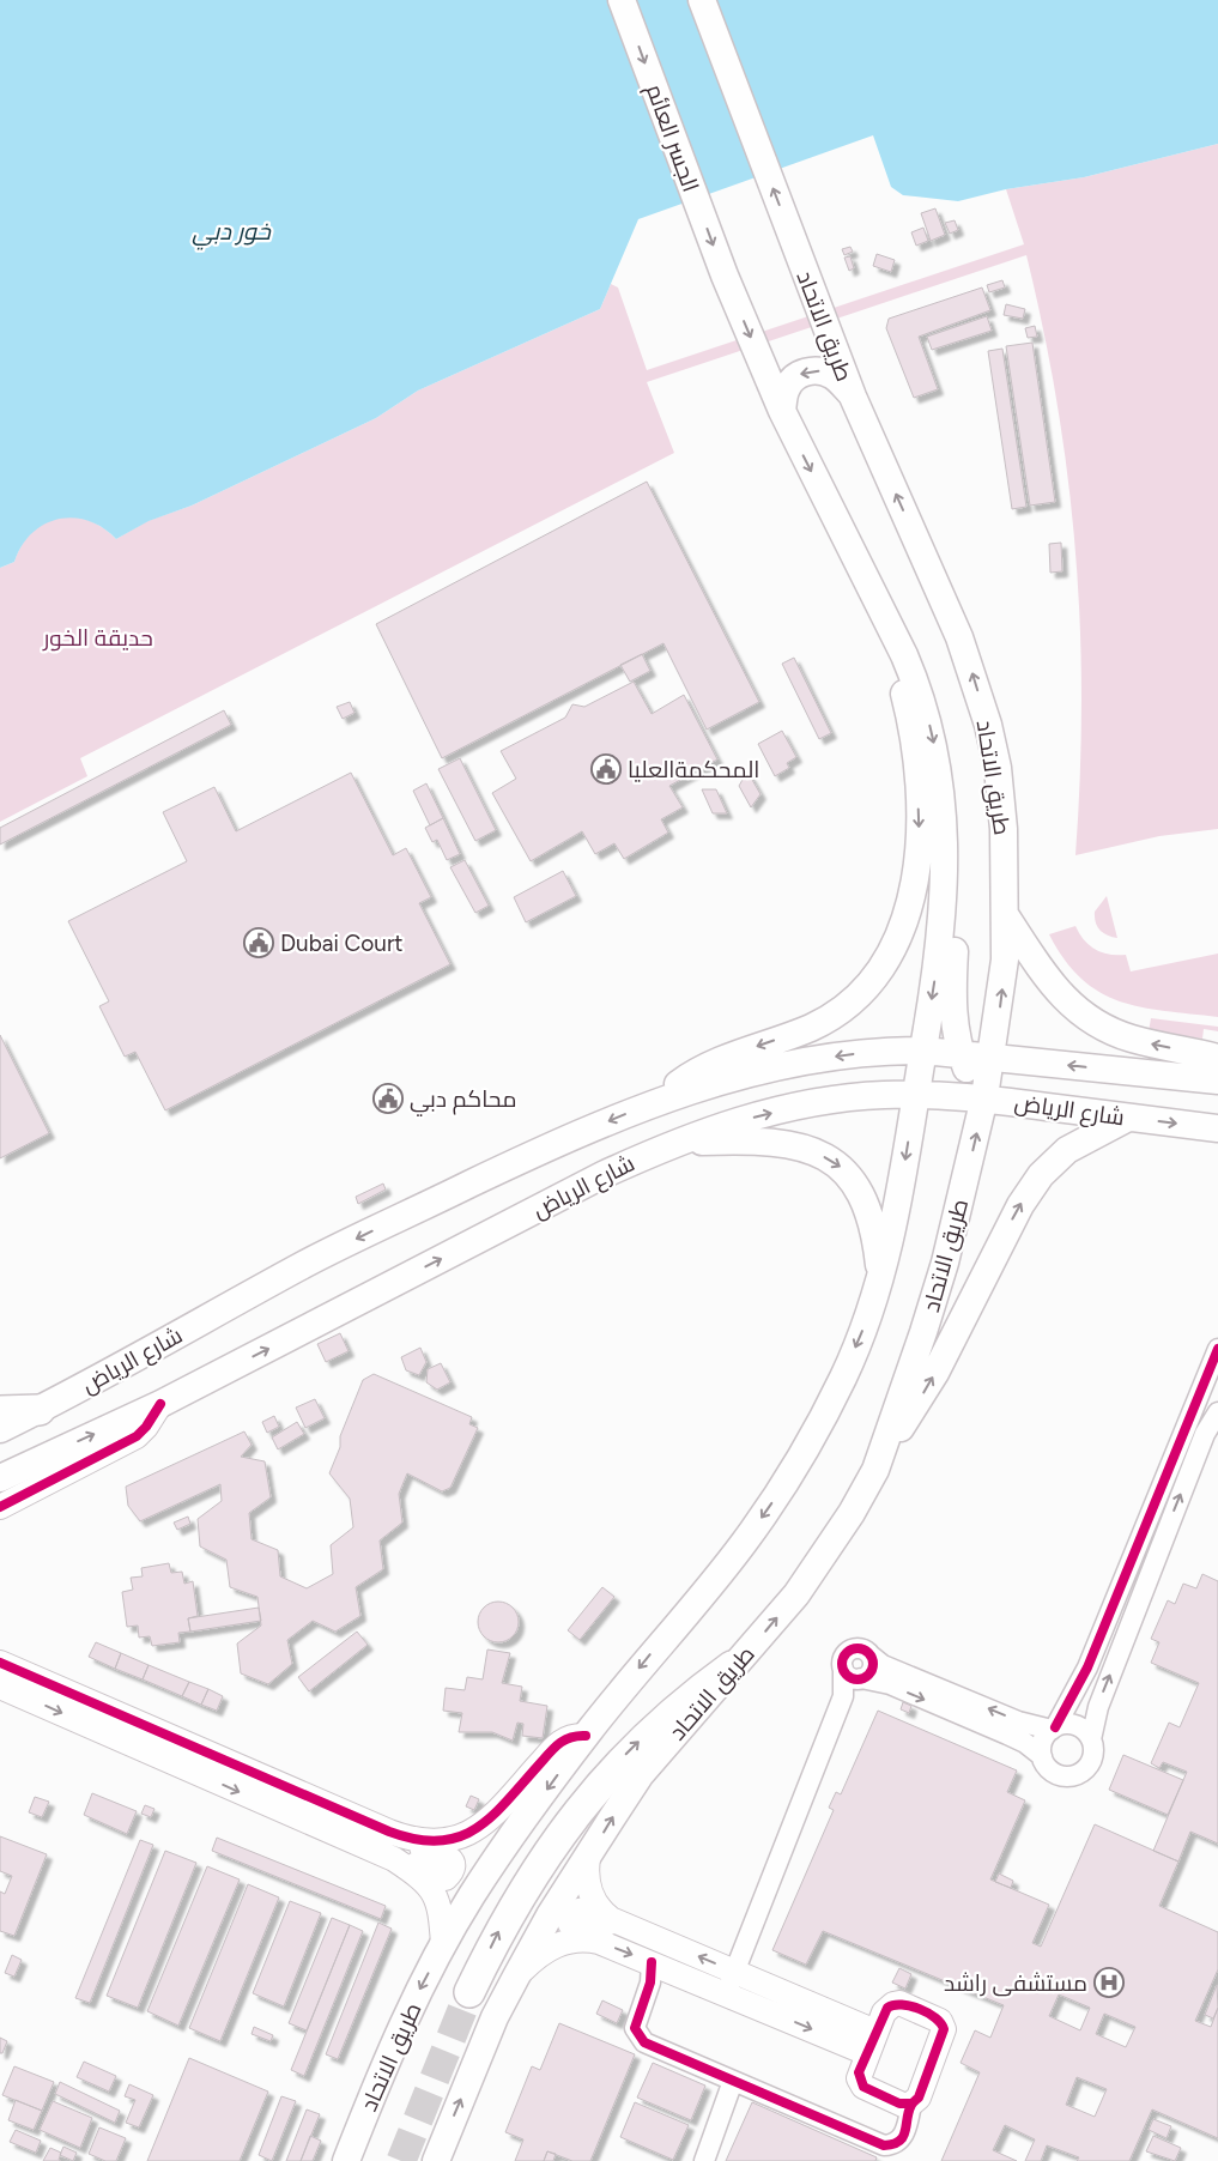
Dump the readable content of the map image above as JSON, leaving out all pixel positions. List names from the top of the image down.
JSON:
{
  "streets": {
    "main road": ["الجسر العائم", "طريق الاتحاد", "شارع الرياض"]
  },
  "crossings": [
    ["الجسر العائم", "طريق الاتحاد"],
    ["طريق الاتحاد", "شارع الرياض"]
  ],
  "one_way": ["الجسر العائم"],
  "water": ["خور دبي"],
  "parks": ["حديقة الخور"],
  "places": {
    "public building": ["المحكمةالعليا", "Dubai Court", "محاكم دبي"],
    "hospital": ["مستشفى راشد"]
  }
}
